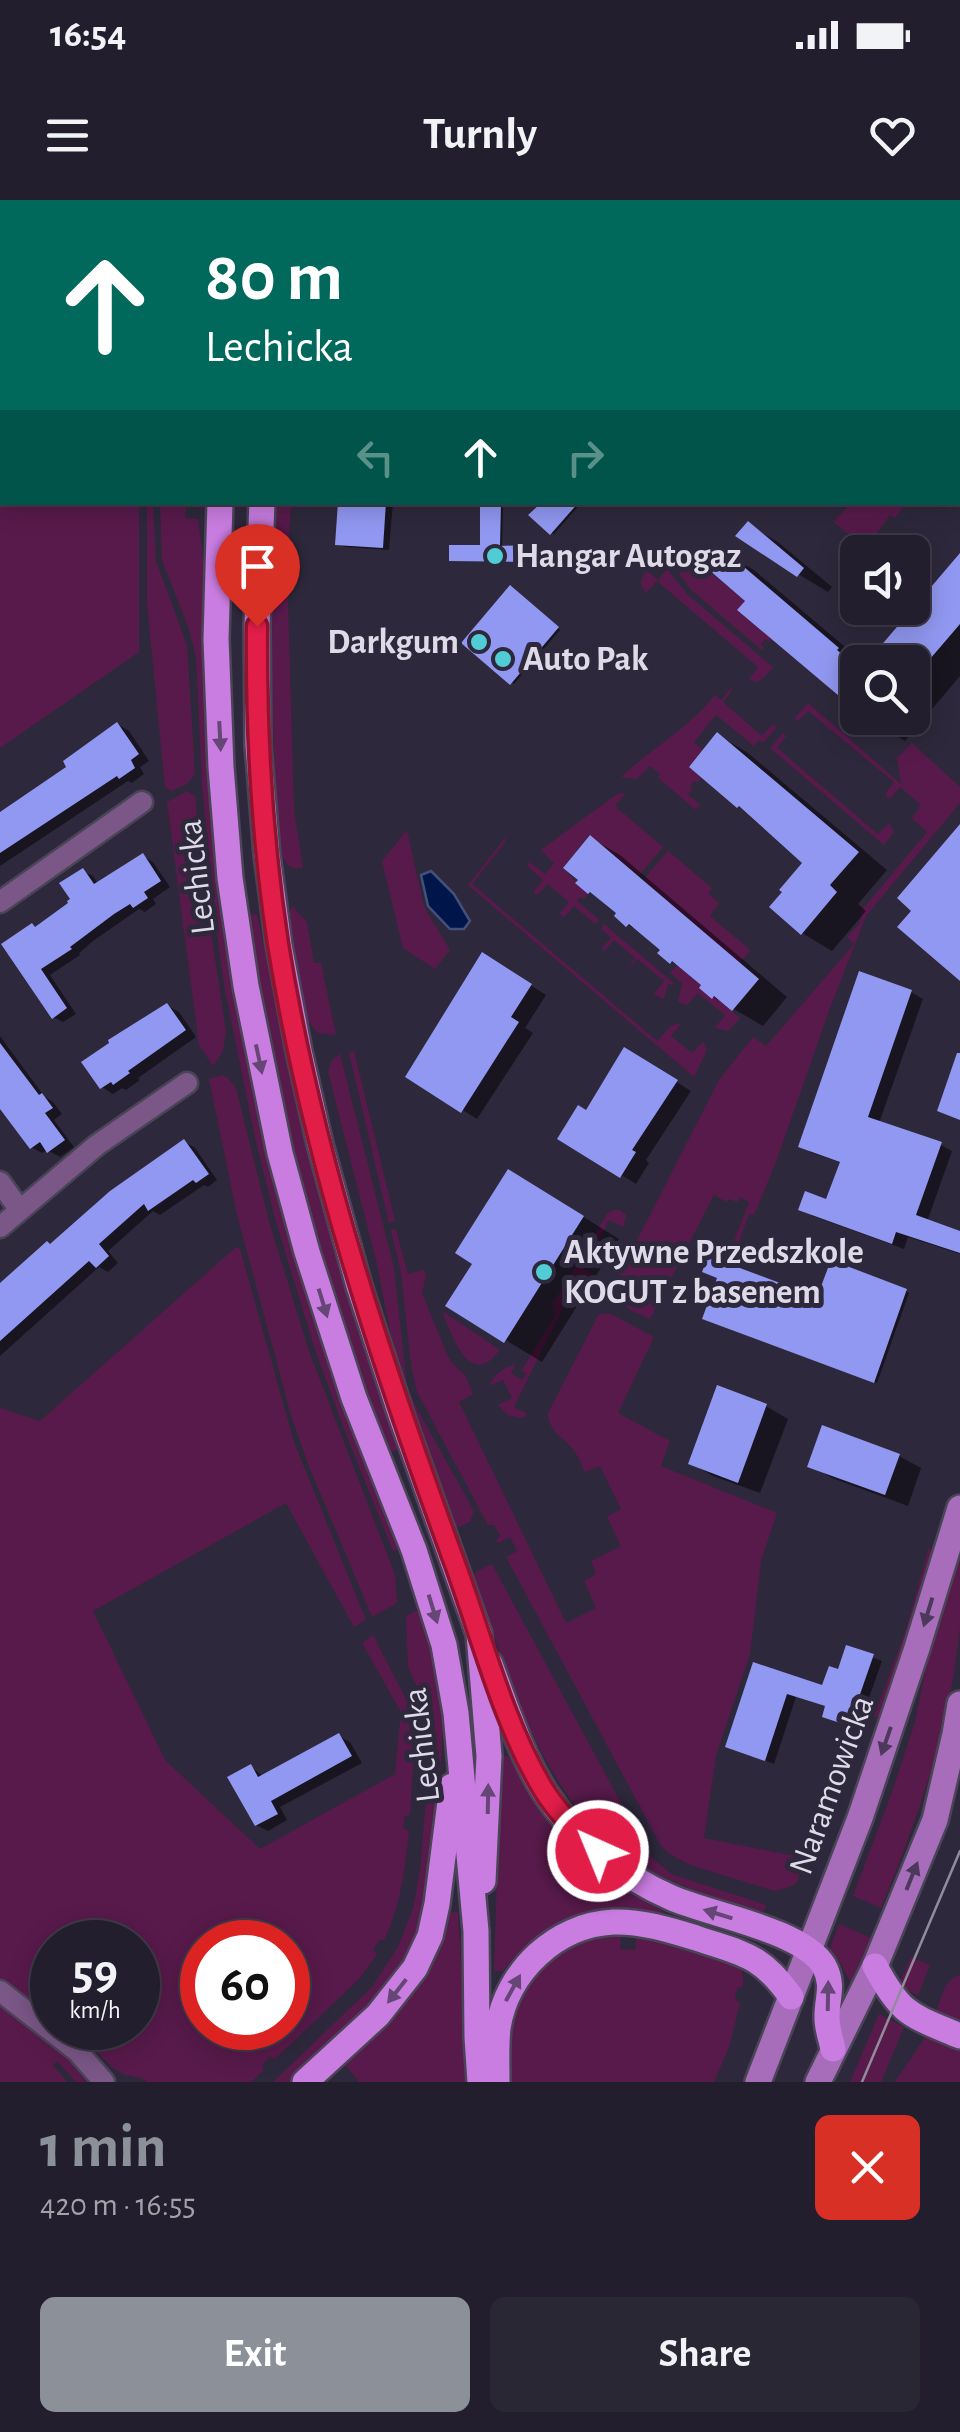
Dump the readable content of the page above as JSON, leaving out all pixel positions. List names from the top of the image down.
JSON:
{
  "streets": {
    "main road": ["Lechicka"],
    "street": ["Naramowicka"]
  },
  "places": [
    "Hangar Autogaz",
    "Darkgum",
    "Auto Pak",
    "Aktywne Przedszkole KOGUT z basenem"
  ],
  "page": {
    "status": "16:54",
    "header": "Turnly",
    "turn": ["80 m", "Lechicka"],
    "speed": "59 km/h",
    "limit": "60",
    "heading": ["1 min", "420 m · 16:55"],
    "buttons": ["Exit", "Share"]
  }
}
